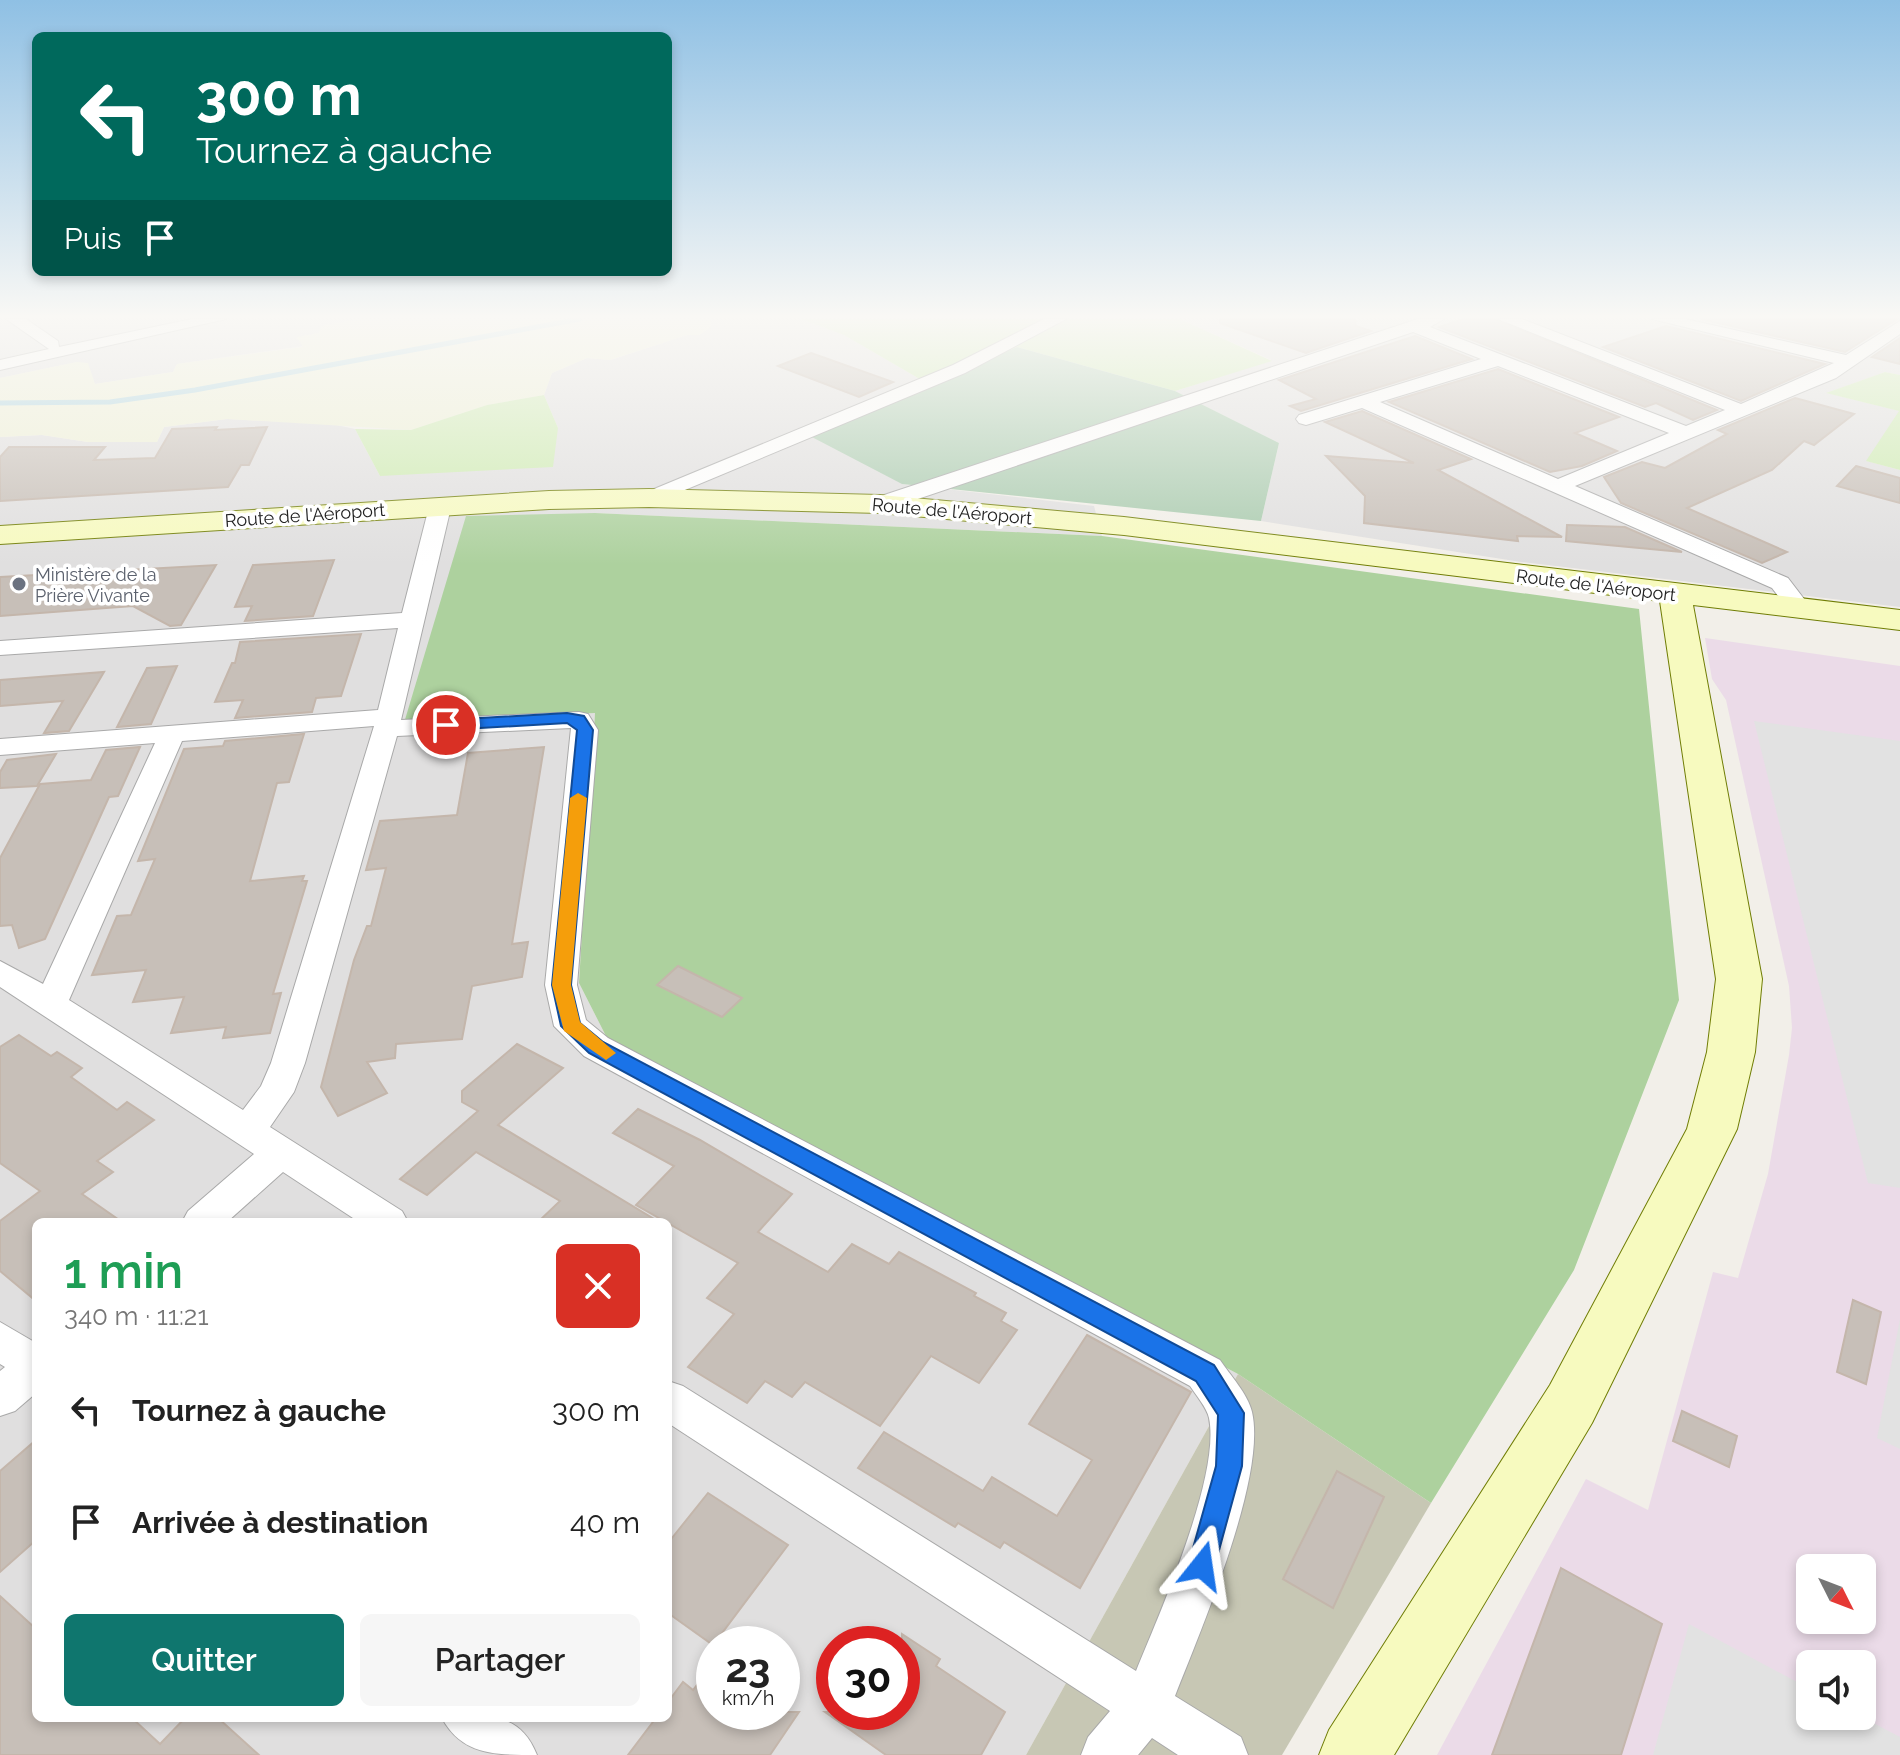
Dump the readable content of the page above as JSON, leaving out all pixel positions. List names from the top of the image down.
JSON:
{
  "streets": {
    "main road": ["Route de l'Aéroport"]
  },
  "places": ["Ministère de la Prière Vivante"],
  "north": "bottom right",
  "page": {
    "turn": ["300 m", "Tournez à gauche"],
    "then": "Puis",
    "heading": ["1 min", "340 m · 11:21"],
    "list": [
      {
        "name": "Tournez à gauche",
        "value": "300 m"
      },
      {
        "name": "Arrivée à destination",
        "value": "40 m"
      }
    ],
    "buttons": ["Quitter", "Partager"],
    "speed": "23 km/h",
    "limit": "30"
  }
}
